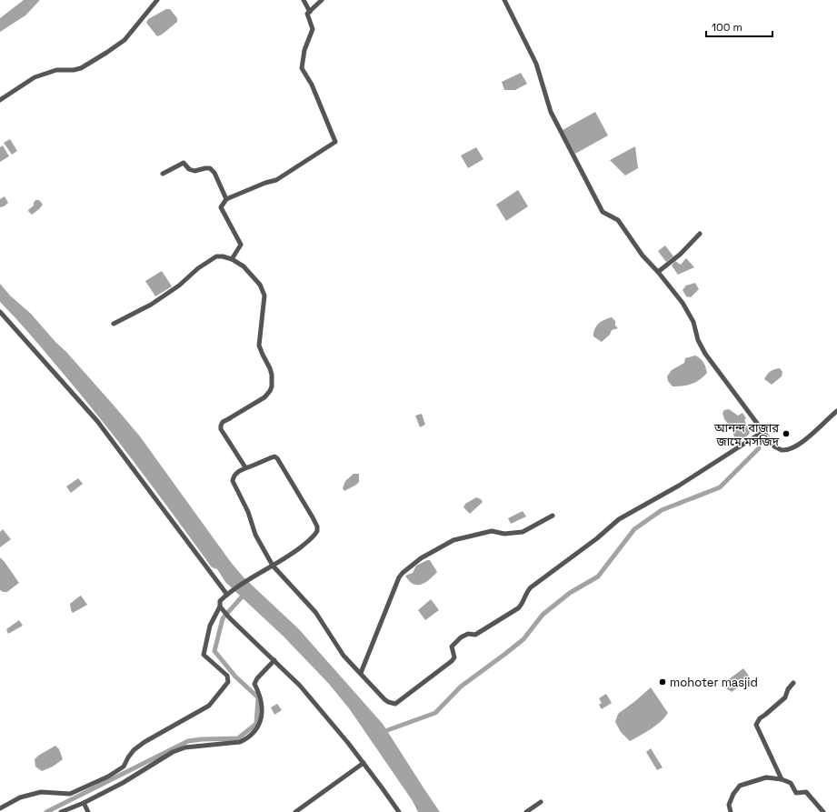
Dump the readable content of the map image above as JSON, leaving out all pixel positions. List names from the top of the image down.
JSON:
{
  "places": ["আনন্দ বাজার জামে মসজিদ", "mohoter masjid"],
  "scale_bar": "100 m"
}
